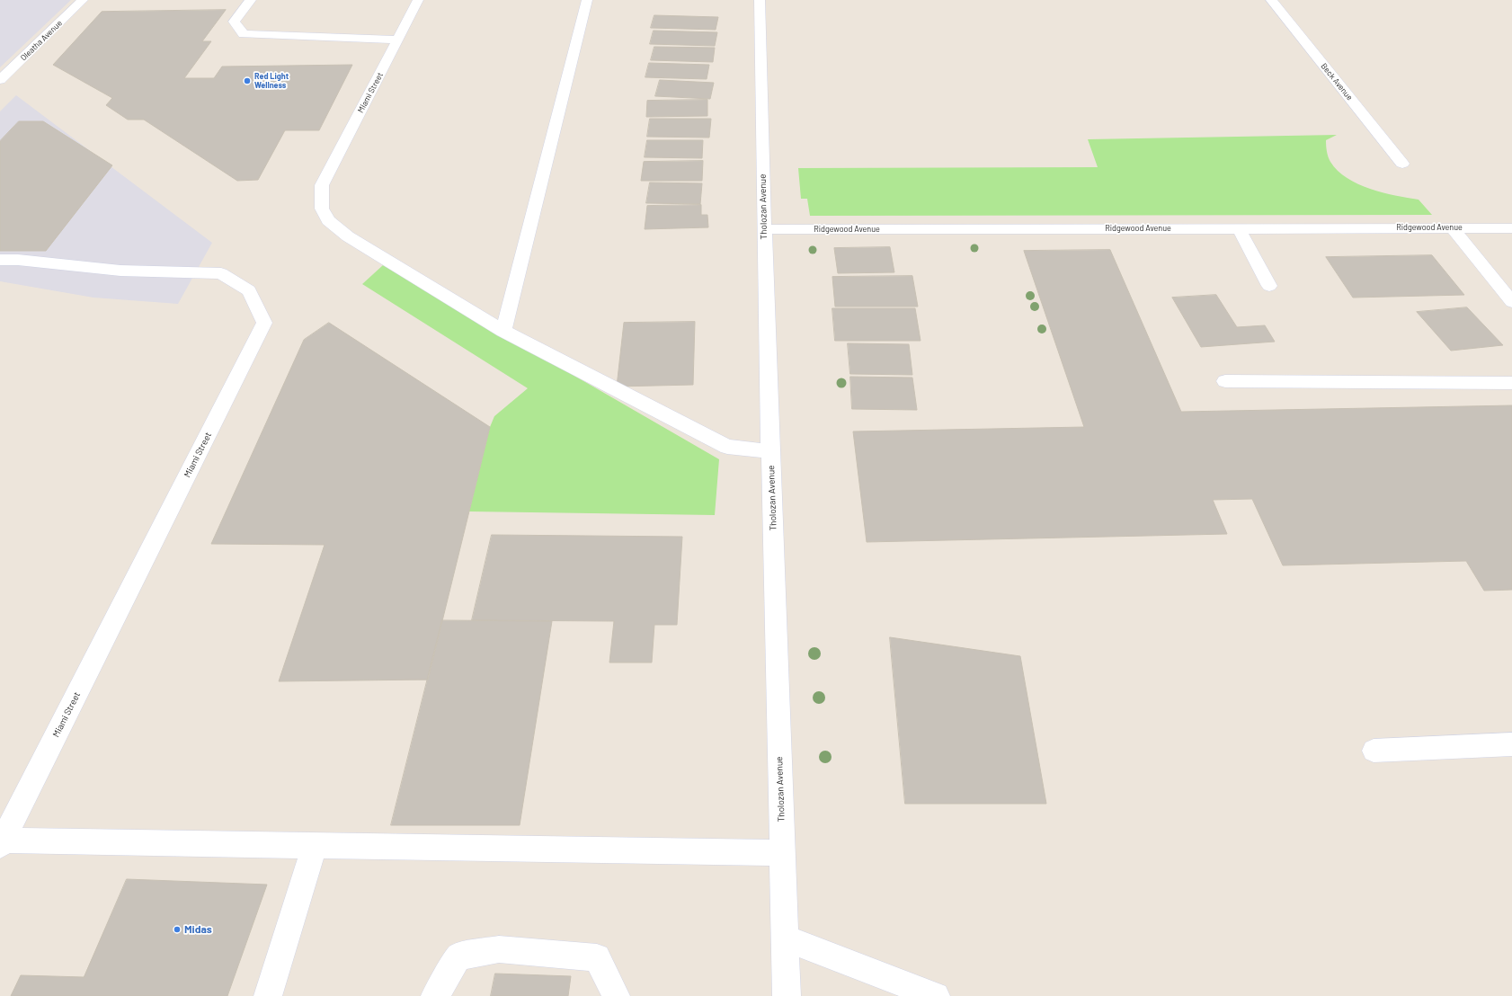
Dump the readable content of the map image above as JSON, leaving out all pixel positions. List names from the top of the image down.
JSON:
{
  "streets": {
    "street": [
      "Oleatha Avenue",
      "Beck Avenue",
      "Miami Street",
      "Tholozan Avenue",
      "Ridgewood Avenue"
    ]
  },
  "crossings": [
    ["Tholozan Avenue", "Ridgewood Avenue"]
  ],
  "places": ["Red Light Wellness", "Midas"]
}
